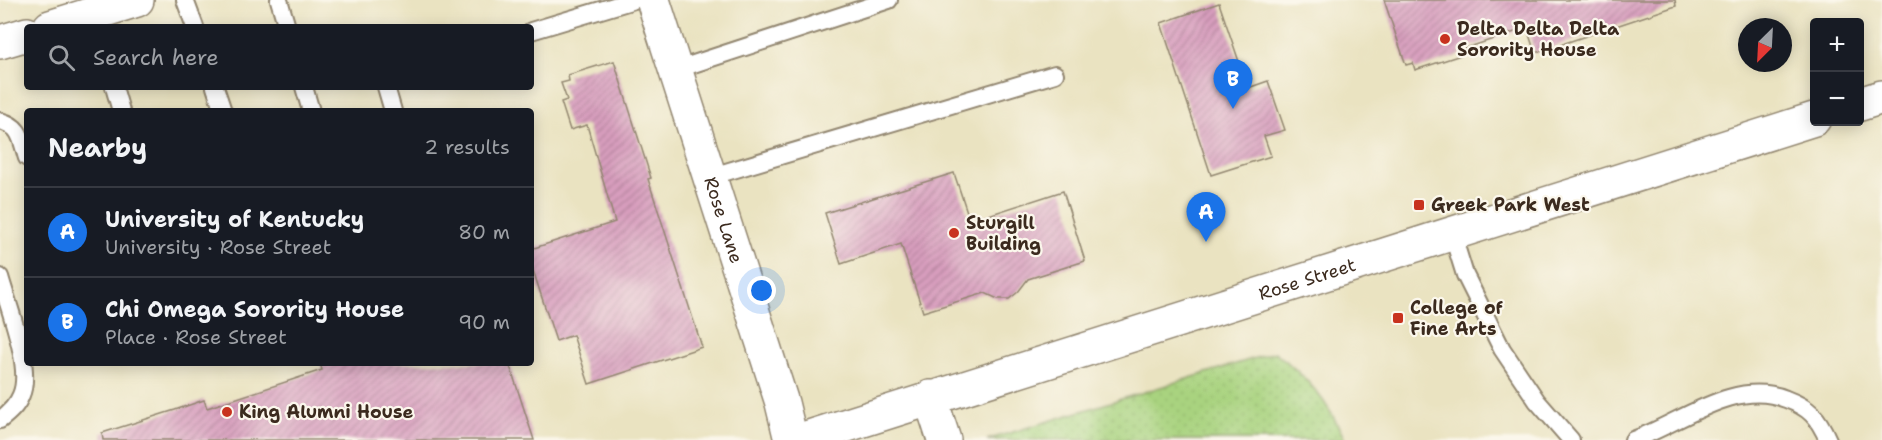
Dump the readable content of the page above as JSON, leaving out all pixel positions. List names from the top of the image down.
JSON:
{
  "streets": {
    "street": ["Rose Lane", "Rose Street"]
  },
  "places": {
    "other": ["Delta Delta Delta Sorority House", "Sturgill Building", "King Alumni House"],
    "transit": ["Greek Park West", "College of Fine Arts"]
  },
  "north": "bottom left",
  "page": {
    "map_buttons": ["+", "−"],
    "search": "Search here",
    "pins": ["B", "A"],
    "heading": ["Nearby", "2 results"],
    "list": [
      {
        "mark": "A",
        "name": "University of Kentucky",
        "note": "University · Rose Street",
        "value": "80 m"
      },
      {
        "mark": "B",
        "name": "Chi Omega Sorority House",
        "note": "Place · Rose Street",
        "value": "90 m"
      }
    ]
  }
}
